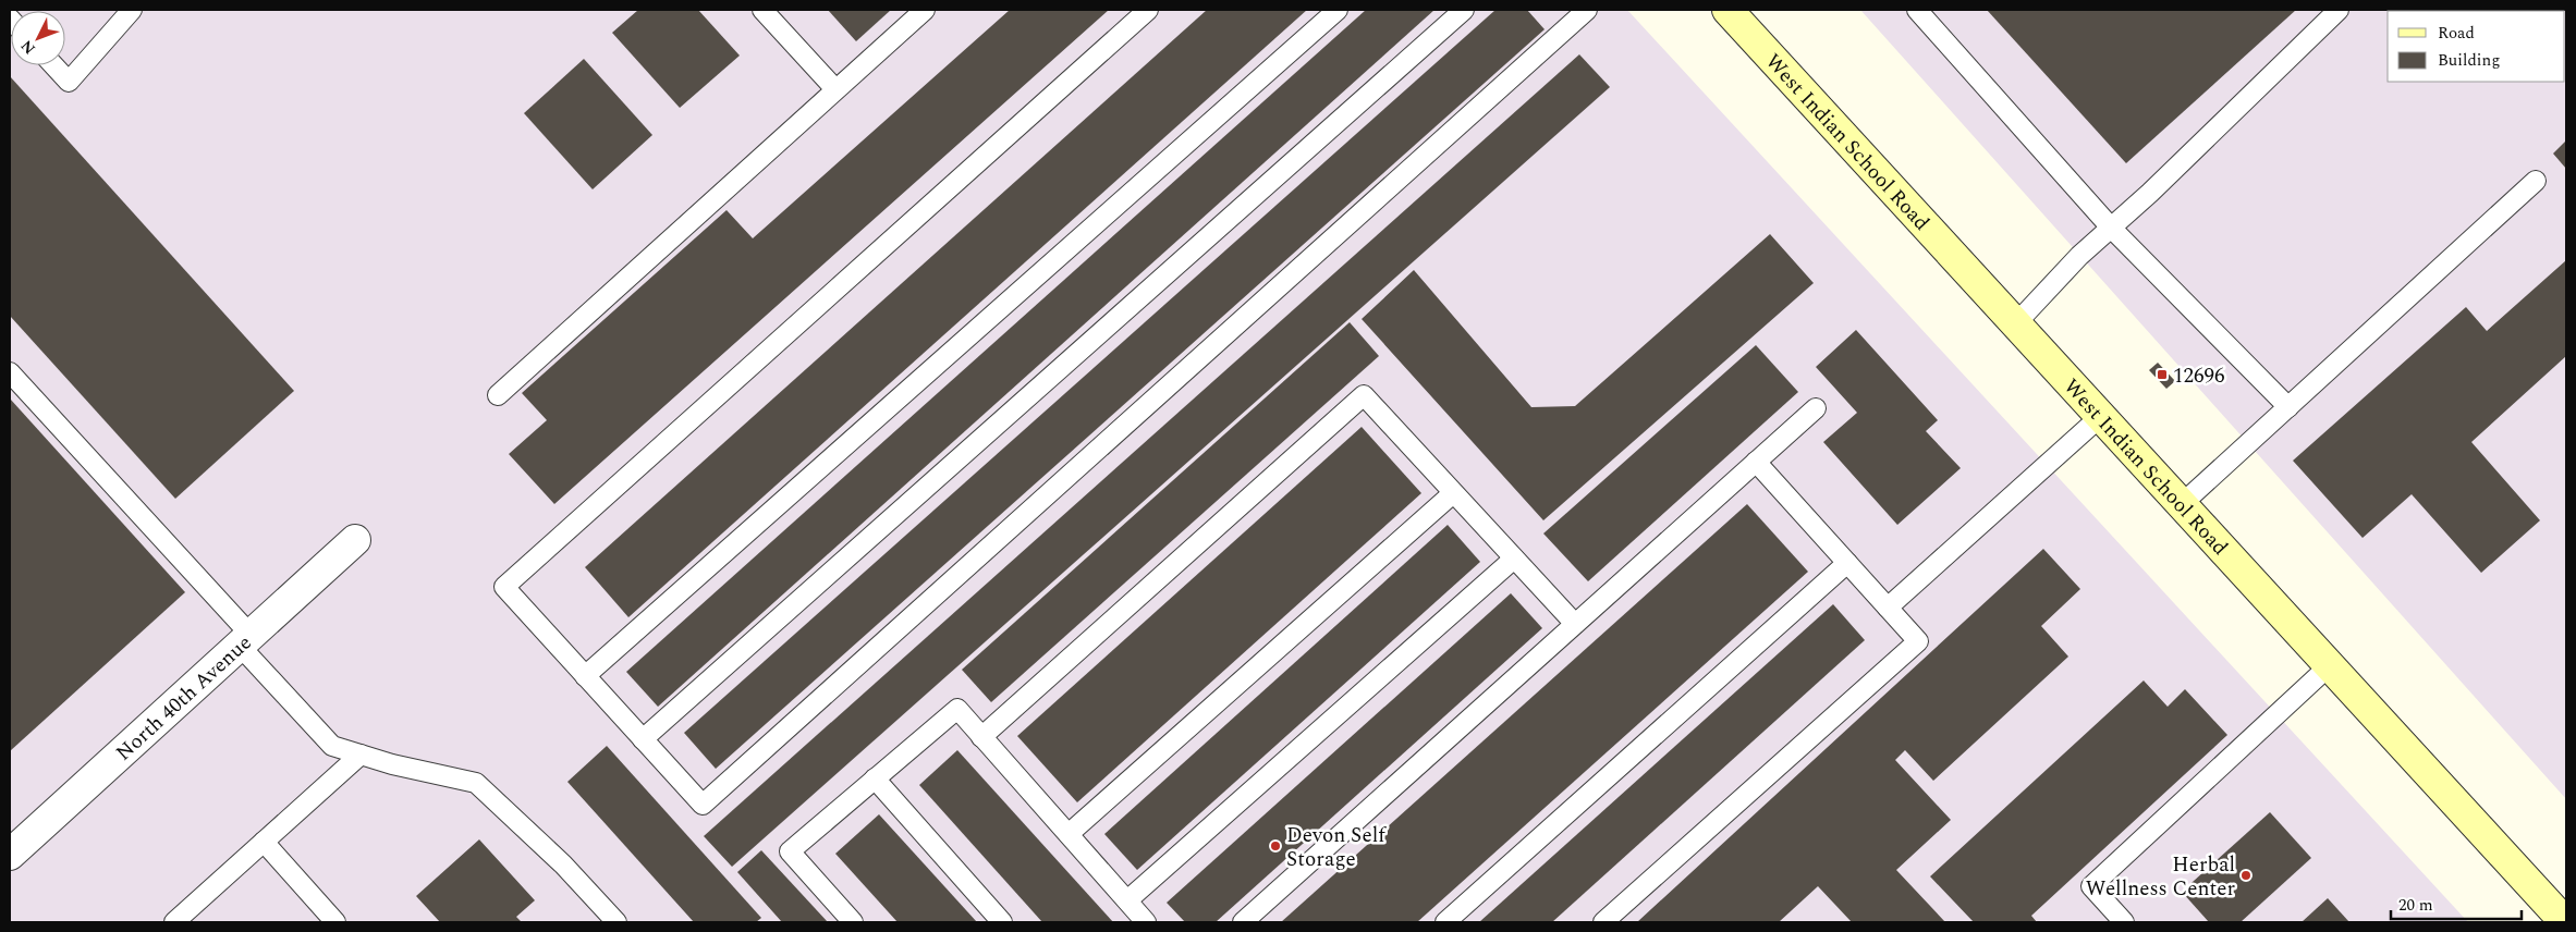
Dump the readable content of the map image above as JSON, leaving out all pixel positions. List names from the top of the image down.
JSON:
{
  "streets": {
    "main road": ["West Indian School Road"],
    "street": ["North 40th Avenue"]
  },
  "places": {
    "transit": ["12696"],
    "other": ["Devon Self Storage", "Herbal Wellness Center"]
  },
  "legend": ["Road", "Building"],
  "scale_bar": "20 m",
  "north": "bottom left"
}
